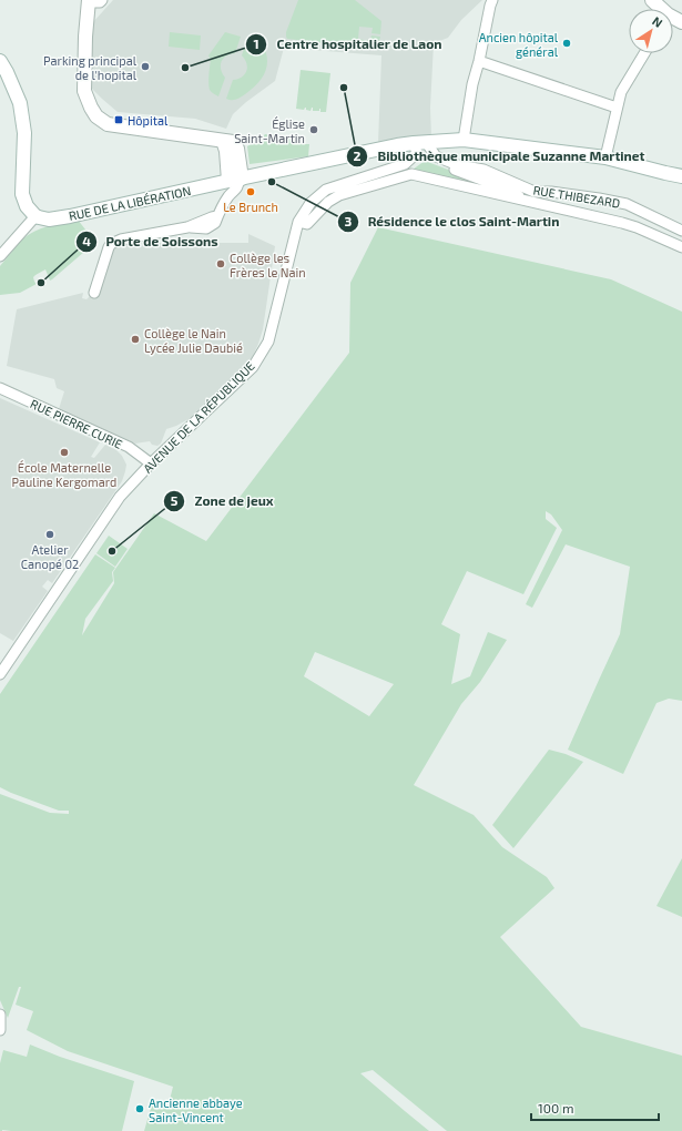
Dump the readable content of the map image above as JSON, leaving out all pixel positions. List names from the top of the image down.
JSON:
{
  "streets": {
    "main road": ["RUE DE LA LIBÉRATION"],
    "street": ["RUE THIBEZARD", "AVENUE DE LA RÉPUBLIQUE", "RUE PIERRE CURIE"]
  },
  "crossings": [
    ["RUE THIBEZARD", "RUE DE LA LIBÉRATION"],
    ["RUE THIBEZARD", "AVENUE DE LA RÉPUBLIQUE"],
    ["RUE DE LA LIBÉRATION", "AVENUE DE LA RÉPUBLIQUE"],
    ["AVENUE DE LA RÉPUBLIQUE", "RUE PIERRE CURIE"]
  ],
  "places": {
    "other": [
      "Ancien hôpital général",
      "Parking principal de l'hopital",
      "Centre hospitalier de Laon",
      "Bibliothèque municipale Suzanne Martinet",
      "Église Saint-Martin",
      "Résidence le clos Saint-Martin",
      "Le Brunch",
      "Collège les Frères le Nain",
      "Porte de Soissons",
      "Collège le Nain Lycée Julie Daubié",
      "École Maternelle Pauline Kergomard",
      "Atelier Canopé 02",
      "Zone de jeux",
      "Ancienne abbaye Saint-Vincent"
    ],
    "transit": ["Hôpital"]
  },
  "scale_bar": "100 m",
  "north": "top right"
}
